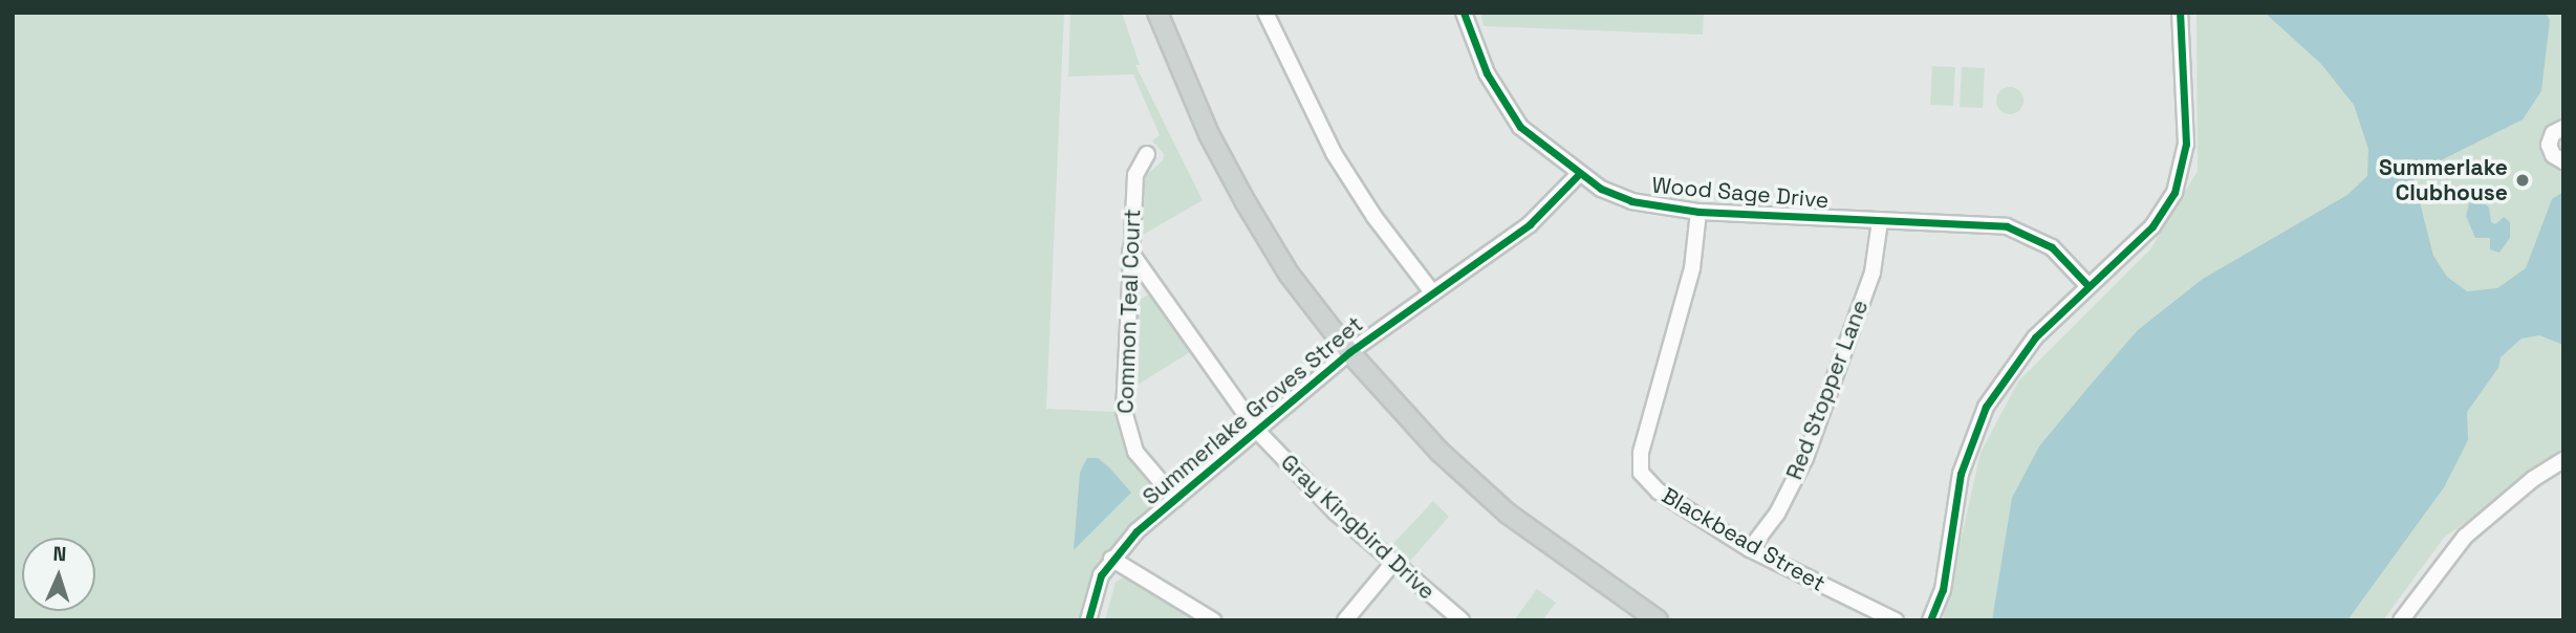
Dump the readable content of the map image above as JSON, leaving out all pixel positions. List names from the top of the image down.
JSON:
{
  "streets": {
    "street": [
      "Wood Sage Drive",
      "Common Teal Court",
      "Red Stopper Lane",
      "Summerlake Groves Street",
      "Gray Kingbird Drive",
      "Blackbead Street"
    ]
  },
  "crossings": [
    ["Wood Sage Drive", "Red Stopper Lane"],
    ["Wood Sage Drive", "Summerlake Groves Street"],
    ["Wood Sage Drive", "Blackbead Street"],
    ["Common Teal Court", "Summerlake Groves Street"],
    ["Common Teal Court", "Gray Kingbird Drive"],
    ["Red Stopper Lane", "Blackbead Street"],
    ["Summerlake Groves Street", "Gray Kingbird Drive"]
  ],
  "places": ["Summerlake Clubhouse"],
  "north": "top"
}
